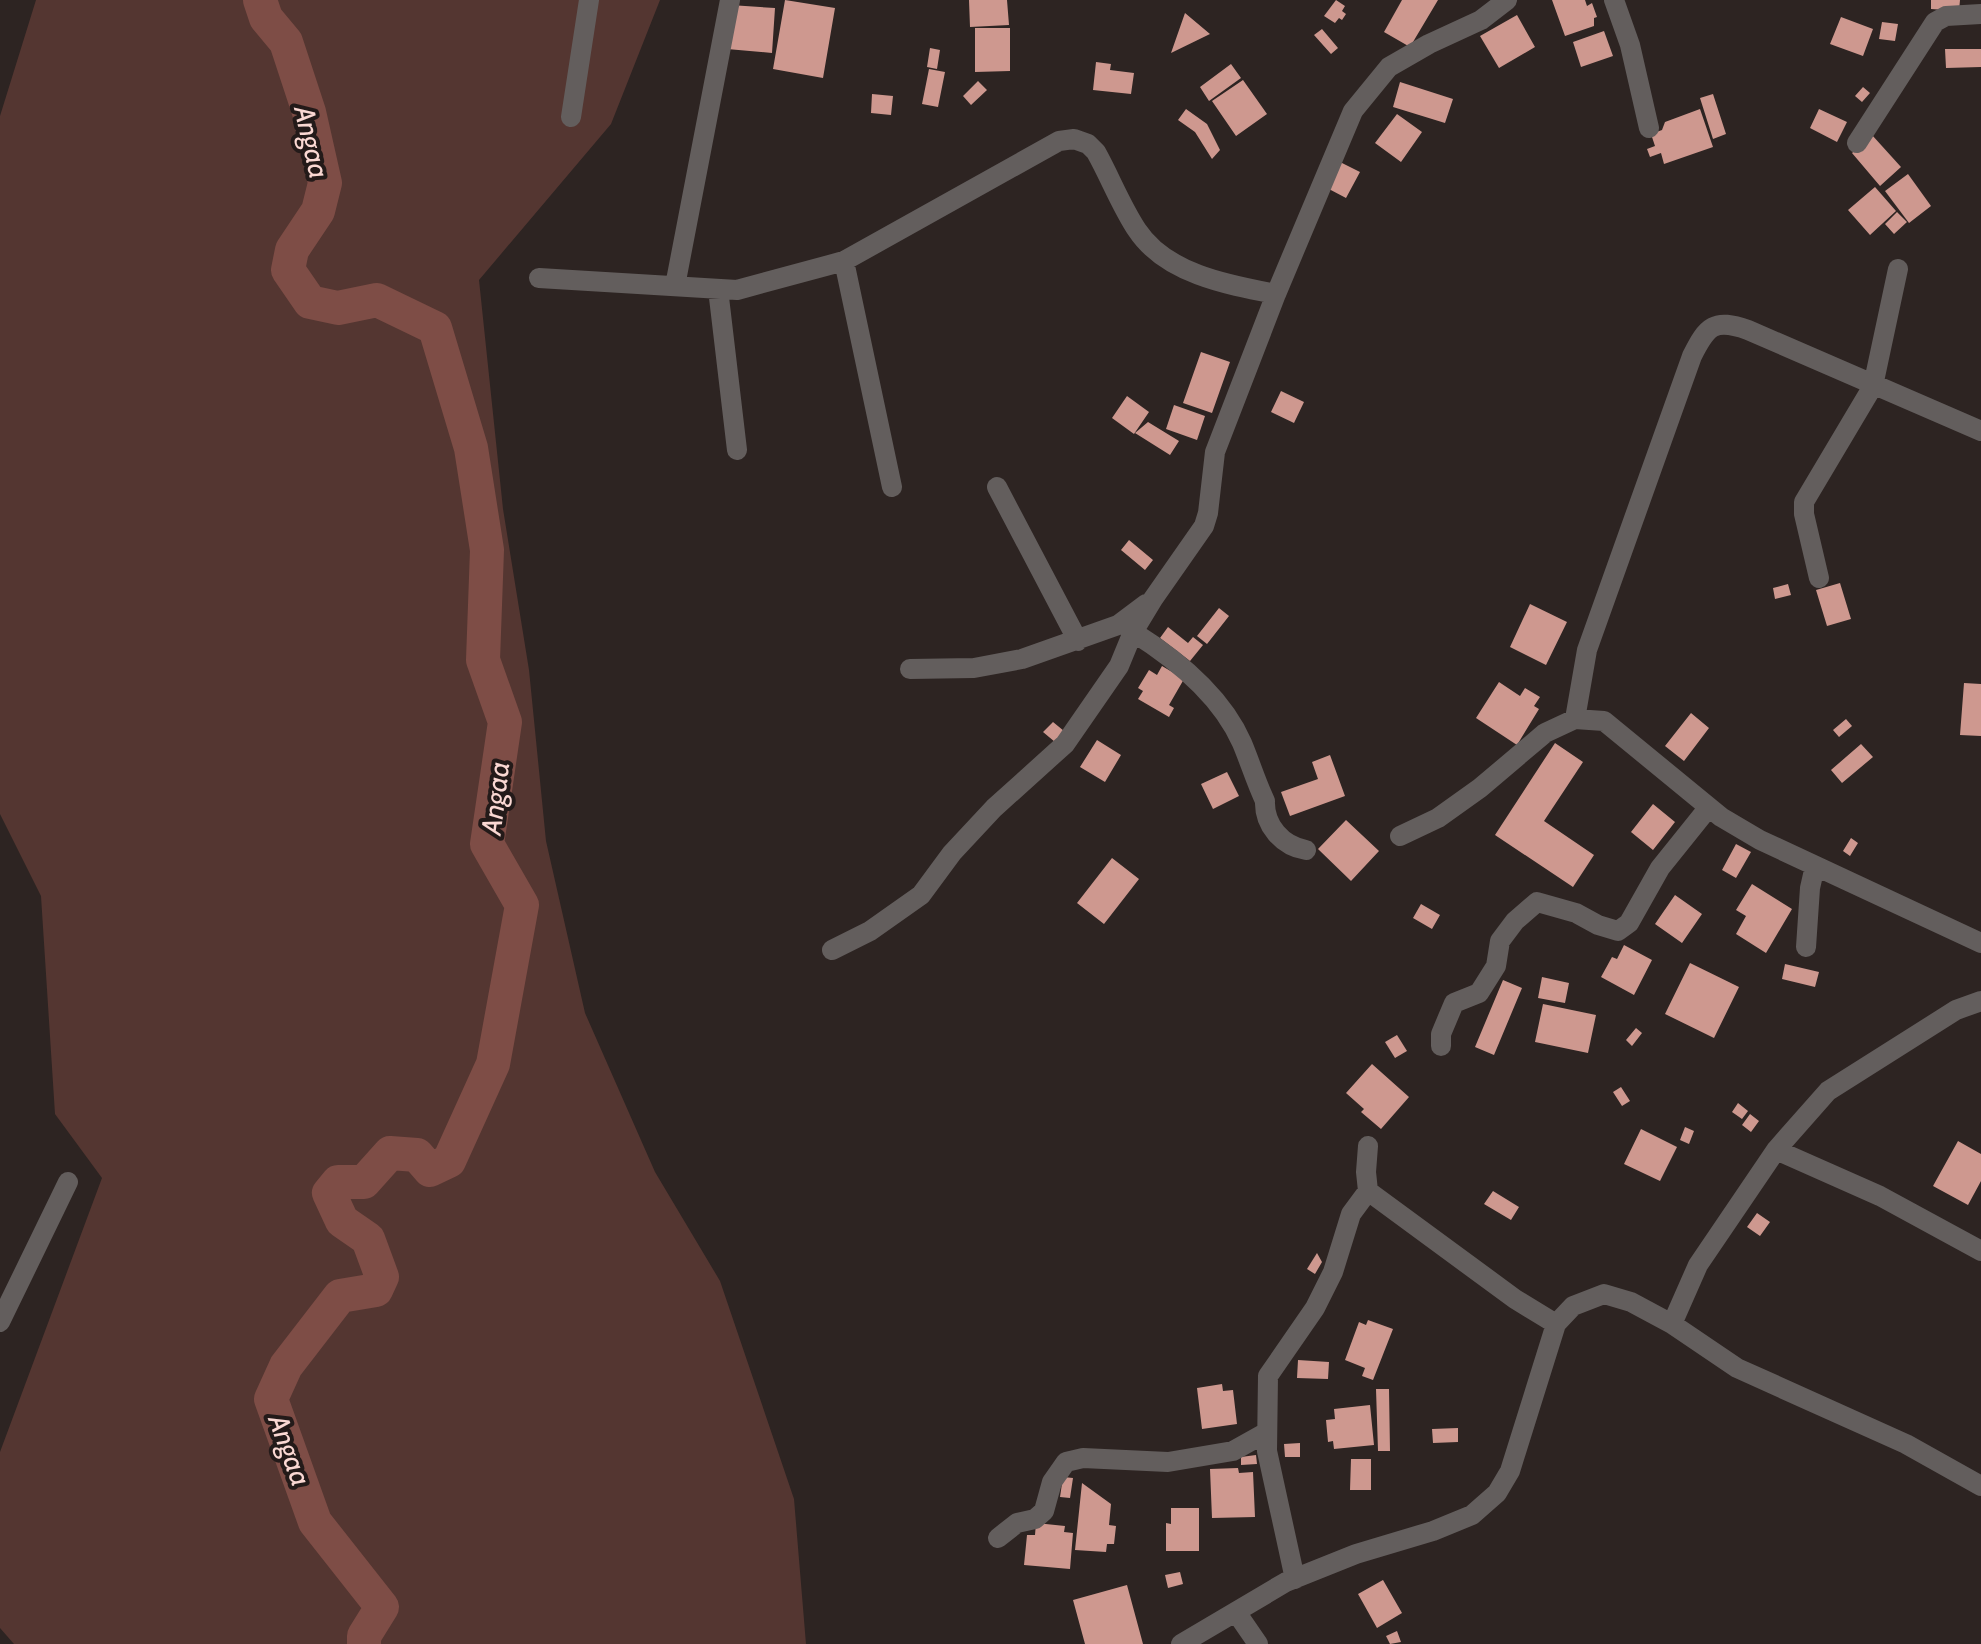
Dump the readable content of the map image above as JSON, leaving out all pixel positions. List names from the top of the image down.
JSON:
{
  "water": ["Angaa"]
}
